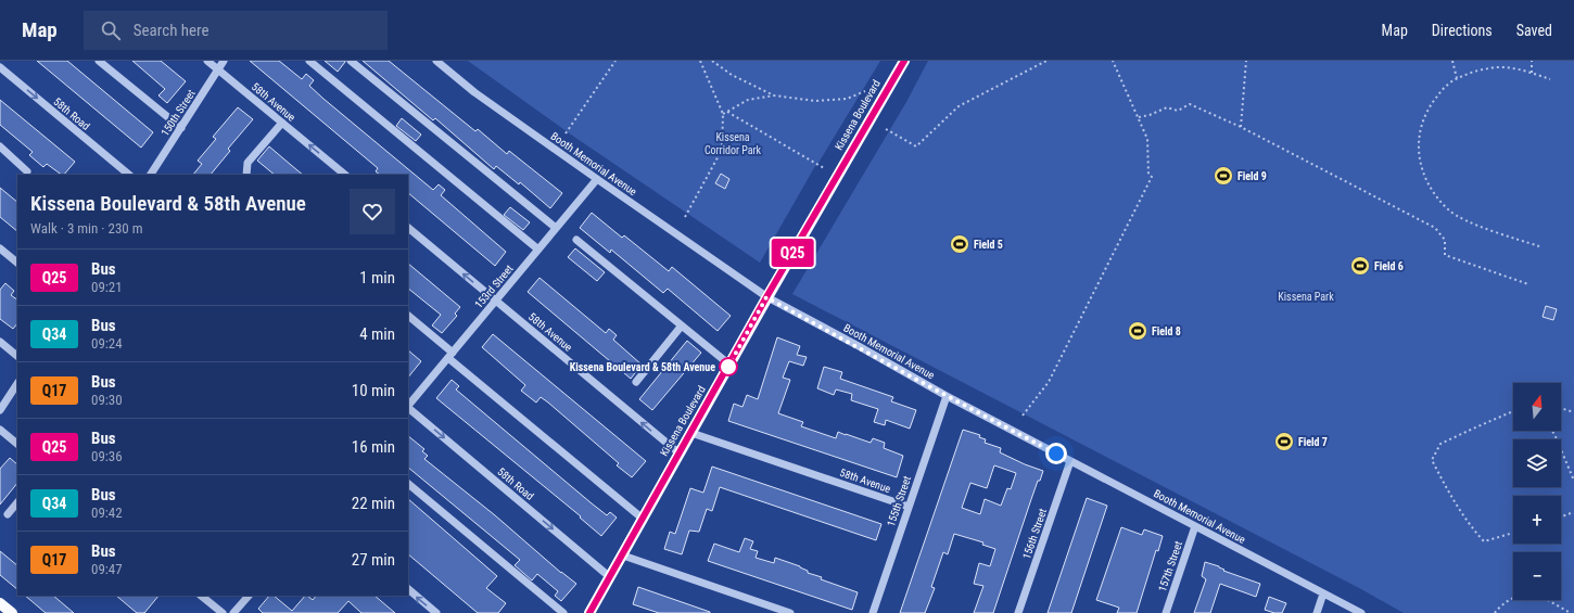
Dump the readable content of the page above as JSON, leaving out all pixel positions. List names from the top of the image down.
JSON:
{
  "streets": {
    "main road": ["Kissena Boulevard"],
    "street": [
      "58th Avenue",
      "150th Street",
      "58th Road",
      "Booth Memorial Avenue",
      "153rd Street",
      "155th Street",
      "156th Street",
      "157th Street"
    ]
  },
  "crossings": [
    ["58th Avenue", "150th Street"],
    ["58th Avenue", "Kissena Boulevard"],
    ["58th Avenue", "153rd Street"],
    ["58th Avenue", "155th Street"],
    ["58th Road", "Kissena Boulevard"],
    ["Kissena Boulevard", "Booth Memorial Avenue"],
    ["Booth Memorial Avenue", "153rd Street"],
    ["Booth Memorial Avenue", "155th Street"],
    ["Booth Memorial Avenue", "156th Street"],
    ["Booth Memorial Avenue", "157th Street"]
  ],
  "parks": ["Kissena Corridor Park", "Kissena Park"],
  "places": {
    "sports": [
      "Field 9",
      "Field 5",
      "Field 6",
      "Field 8",
      "Field 7"
    ],
    "other": ["Kissena Boulevard & 58th Avenue"]
  },
  "lines": ["bus line Q25"],
  "north": "top",
  "page": {
    "header": "Map",
    "search": "Search here",
    "nav": ["Map", "Directions", "Saved"],
    "on_map": "Q25",
    "heading": ["Kissena Boulevard & 58th Avenue", "Walk · 3 min · 230 m"],
    "list": [
      {
        "mark": "Q25",
        "name": "Bus",
        "note": "09:21",
        "value": "1 min"
      },
      {
        "mark": "Q34",
        "name": "Bus",
        "note": "09:24",
        "value": "4 min"
      },
      {
        "mark": "Q17",
        "name": "Bus",
        "note": "09:30",
        "value": "10 min"
      },
      {
        "mark": "Q25",
        "name": "Bus",
        "note": "09:36",
        "value": "16 min"
      },
      {
        "mark": "Q34",
        "name": "Bus",
        "note": "09:42",
        "value": "22 min"
      },
      {
        "mark": "Q17",
        "name": "Bus",
        "note": "09:47",
        "value": "27 min"
      }
    ],
    "map_buttons": ["+", "−"]
  }
}
